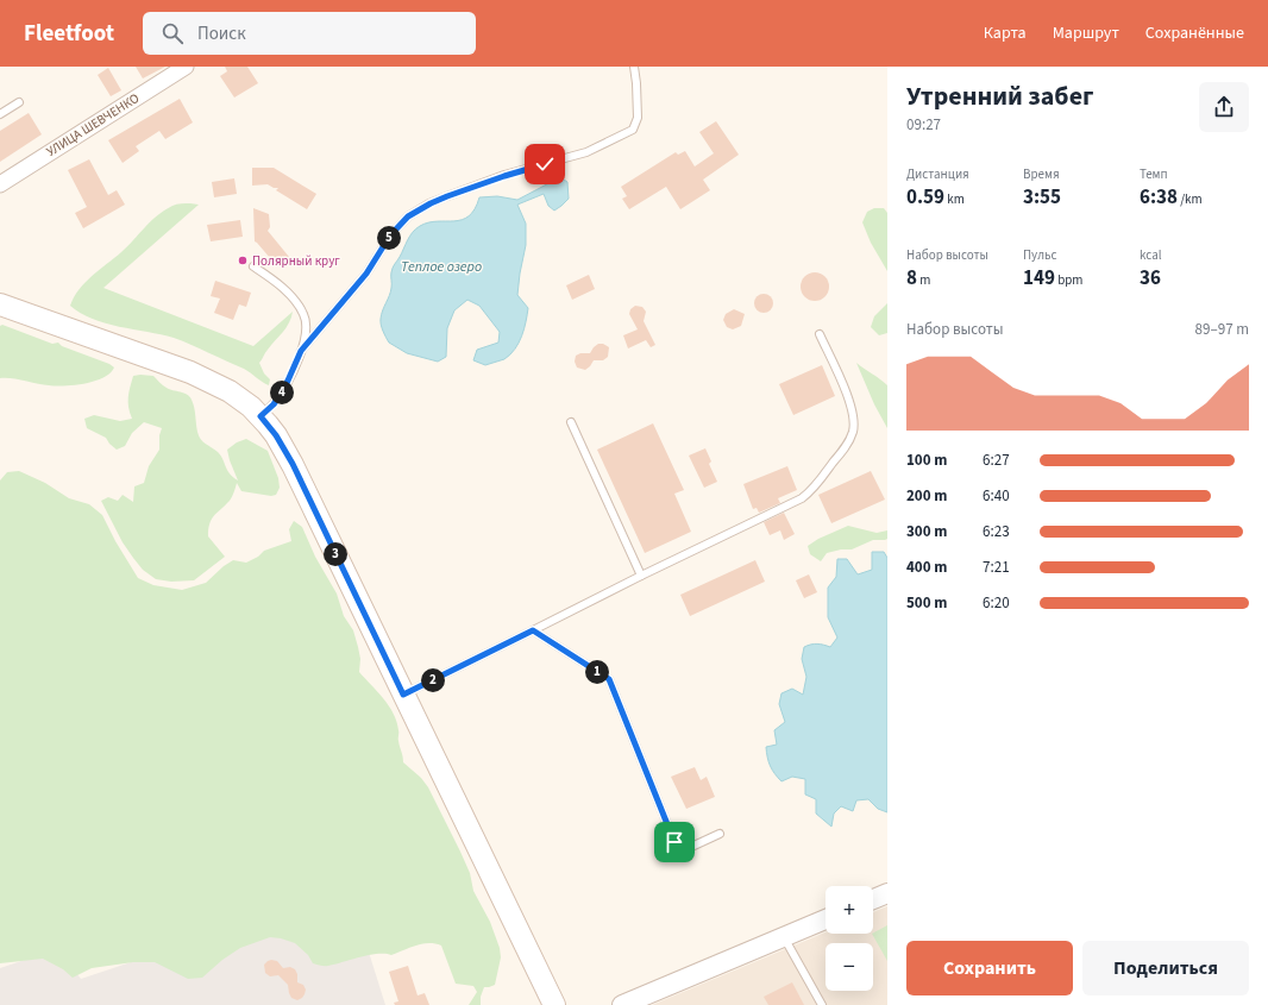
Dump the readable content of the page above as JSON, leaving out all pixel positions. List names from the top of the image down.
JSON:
{
  "streets": {
    "street": ["УЛИЦА ШЕВЧЕНКО"]
  },
  "water": ["Теплое озеро"],
  "places": ["Полярный круг"],
  "page": {
    "header": "Fleetfoot",
    "search": "Поиск",
    "nav": ["Карта", "Маршрут", "Сохранённые"],
    "heading": ["Утренний забег", "09:27"],
    "stats": [
      ["Дистанция", "0.59 km"],
      ["Время", "3:55"],
      ["Темп", "6:38 /km"],
      ["Набор высоты", "8 m"],
      ["Пульс", "149 bpm"],
      ["kcal", "36"]
    ],
    "pins": [
      "5",
      "4",
      "3",
      "1",
      "2"
    ],
    "chart": ["Набор высоты", "89–97 m"],
    "list": [
      {
        "name": "100 m",
        "note": "6:27"
      },
      {
        "name": "200 m",
        "note": "6:40"
      },
      {
        "name": "300 m",
        "note": "6:23"
      },
      {
        "name": "400 m",
        "note": "7:21"
      },
      {
        "name": "500 m",
        "note": "6:20"
      }
    ],
    "map_buttons": ["+", "−"],
    "buttons": ["Сохранить", "Поделиться"]
  }
}
